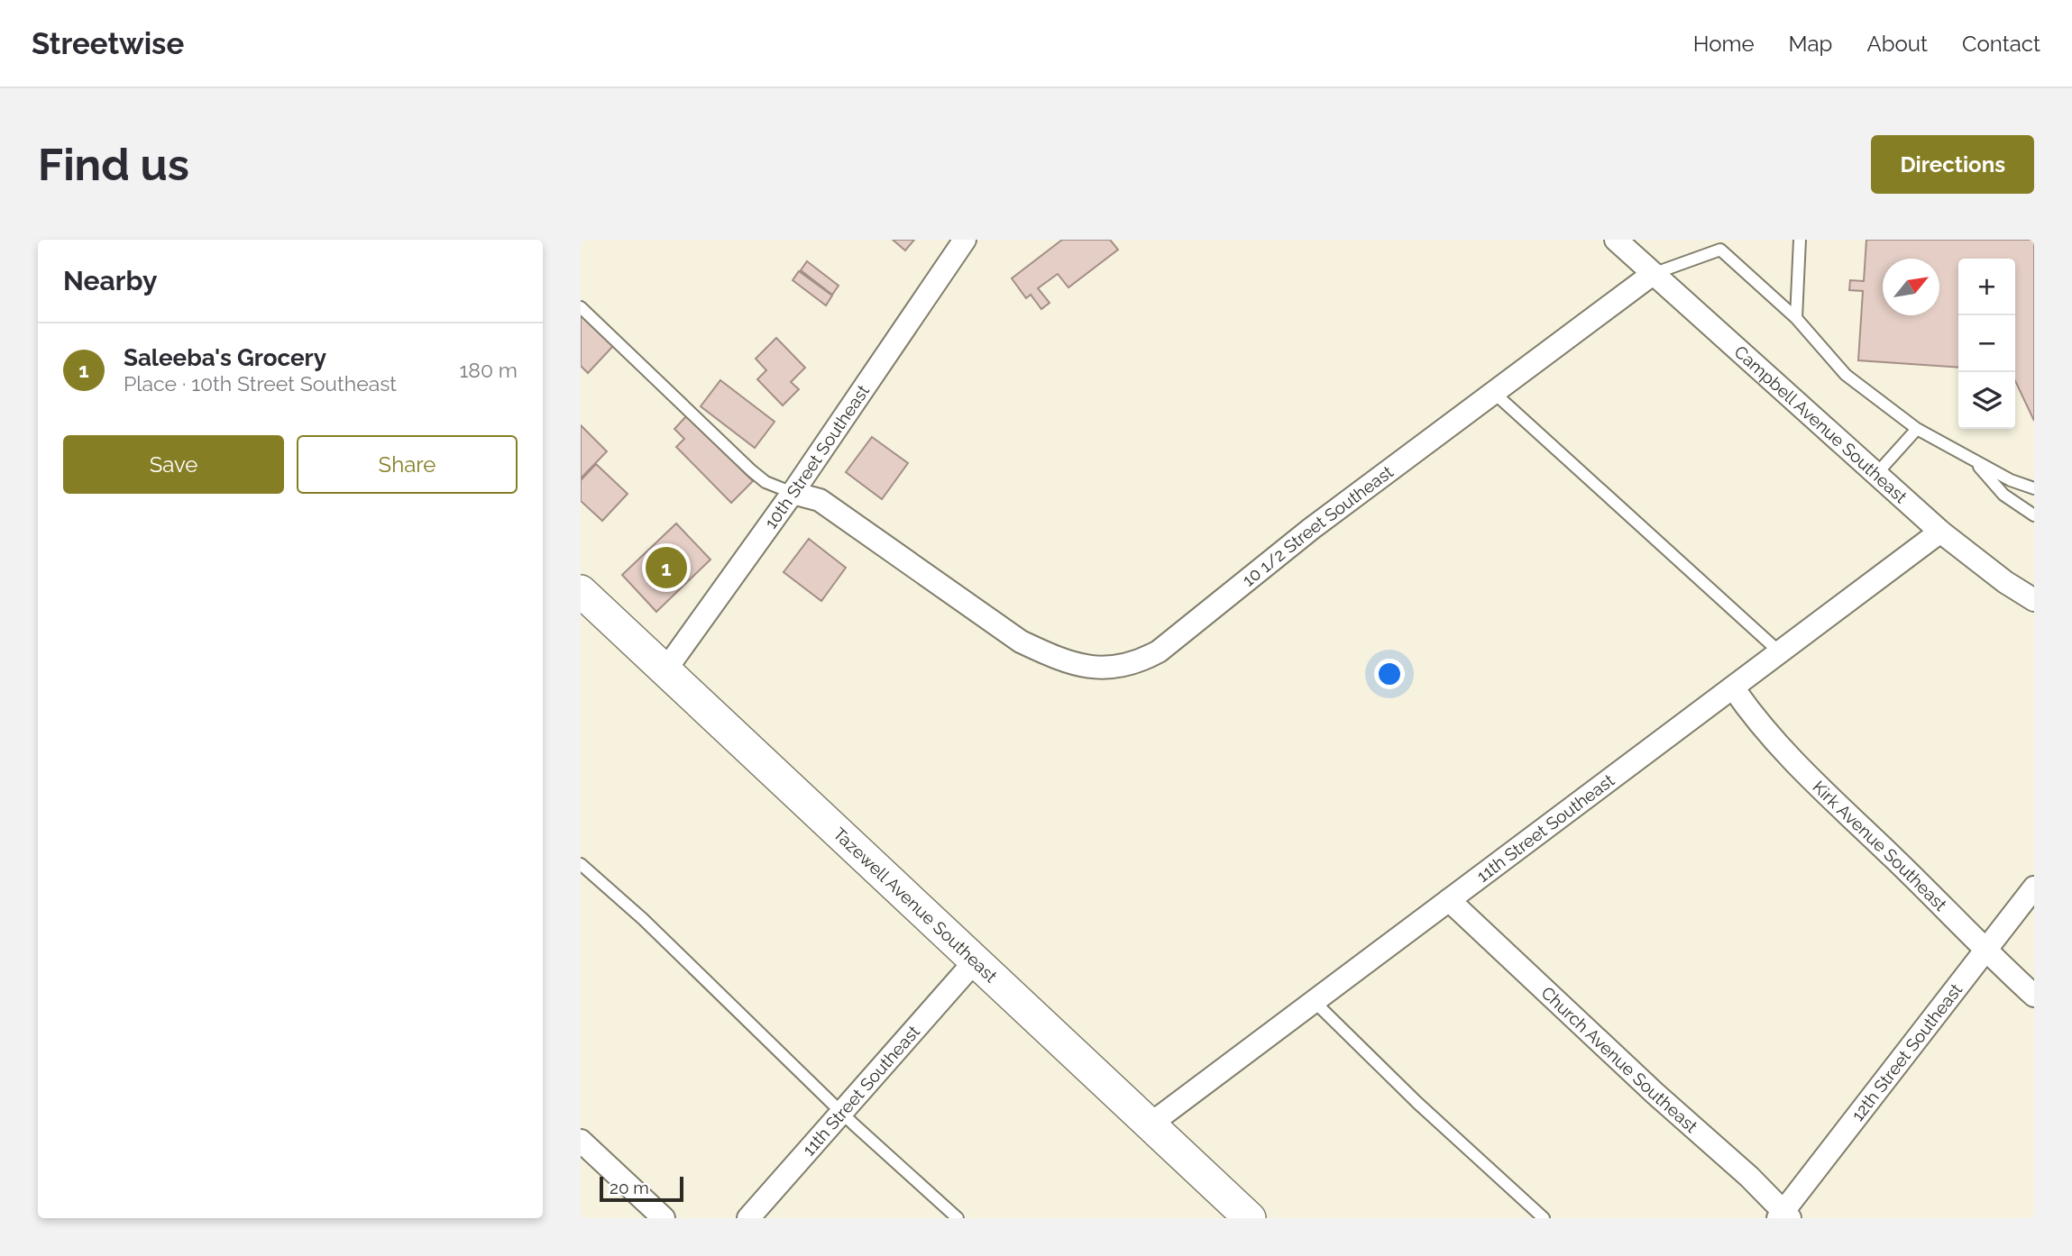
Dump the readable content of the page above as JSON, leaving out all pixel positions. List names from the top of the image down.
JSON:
{
  "streets": {
    "street": [
      "Campbell Avenue Southeast",
      "10th Street Southeast",
      "10 1/2 Street Southeast",
      "11th Street Southeast",
      "Kirk Avenue Southeast",
      "Tazewell Avenue Southeast",
      "12th Street Southeast",
      "Church Avenue Southeast"
    ]
  },
  "crossings": [
    ["Campbell Avenue Southeast", "10 1/2 Street Southeast"],
    ["Campbell Avenue Southeast", "11th Street Southeast"],
    ["10th Street Southeast", "10 1/2 Street Southeast"],
    ["10th Street Southeast", "Tazewell Avenue Southeast"],
    ["11th Street Southeast", "Kirk Avenue Southeast"],
    ["11th Street Southeast", "Tazewell Avenue Southeast"],
    ["11th Street Southeast", "Church Avenue Southeast"],
    ["Kirk Avenue Southeast", "12th Street Southeast"],
    ["12th Street Southeast", "Church Avenue Southeast"]
  ],
  "scale_bar": "20 m",
  "north": "top right",
  "page": {
    "header": "Streetwise",
    "nav": [
      "Home",
      "Map",
      "About",
      "Contact"
    ],
    "buttons": [
      "Directions",
      ["Save", "Share"]
    ],
    "title": "Find us",
    "heading": "Nearby",
    "map_buttons": ["+", "−"],
    "list": [
      {
        "mark": "1",
        "name": "Saleeba's Grocery",
        "note": "Place · 10th Street Southeast",
        "value": "180 m"
      }
    ],
    "pins": "1",
    "scale": "20 m"
  }
}
